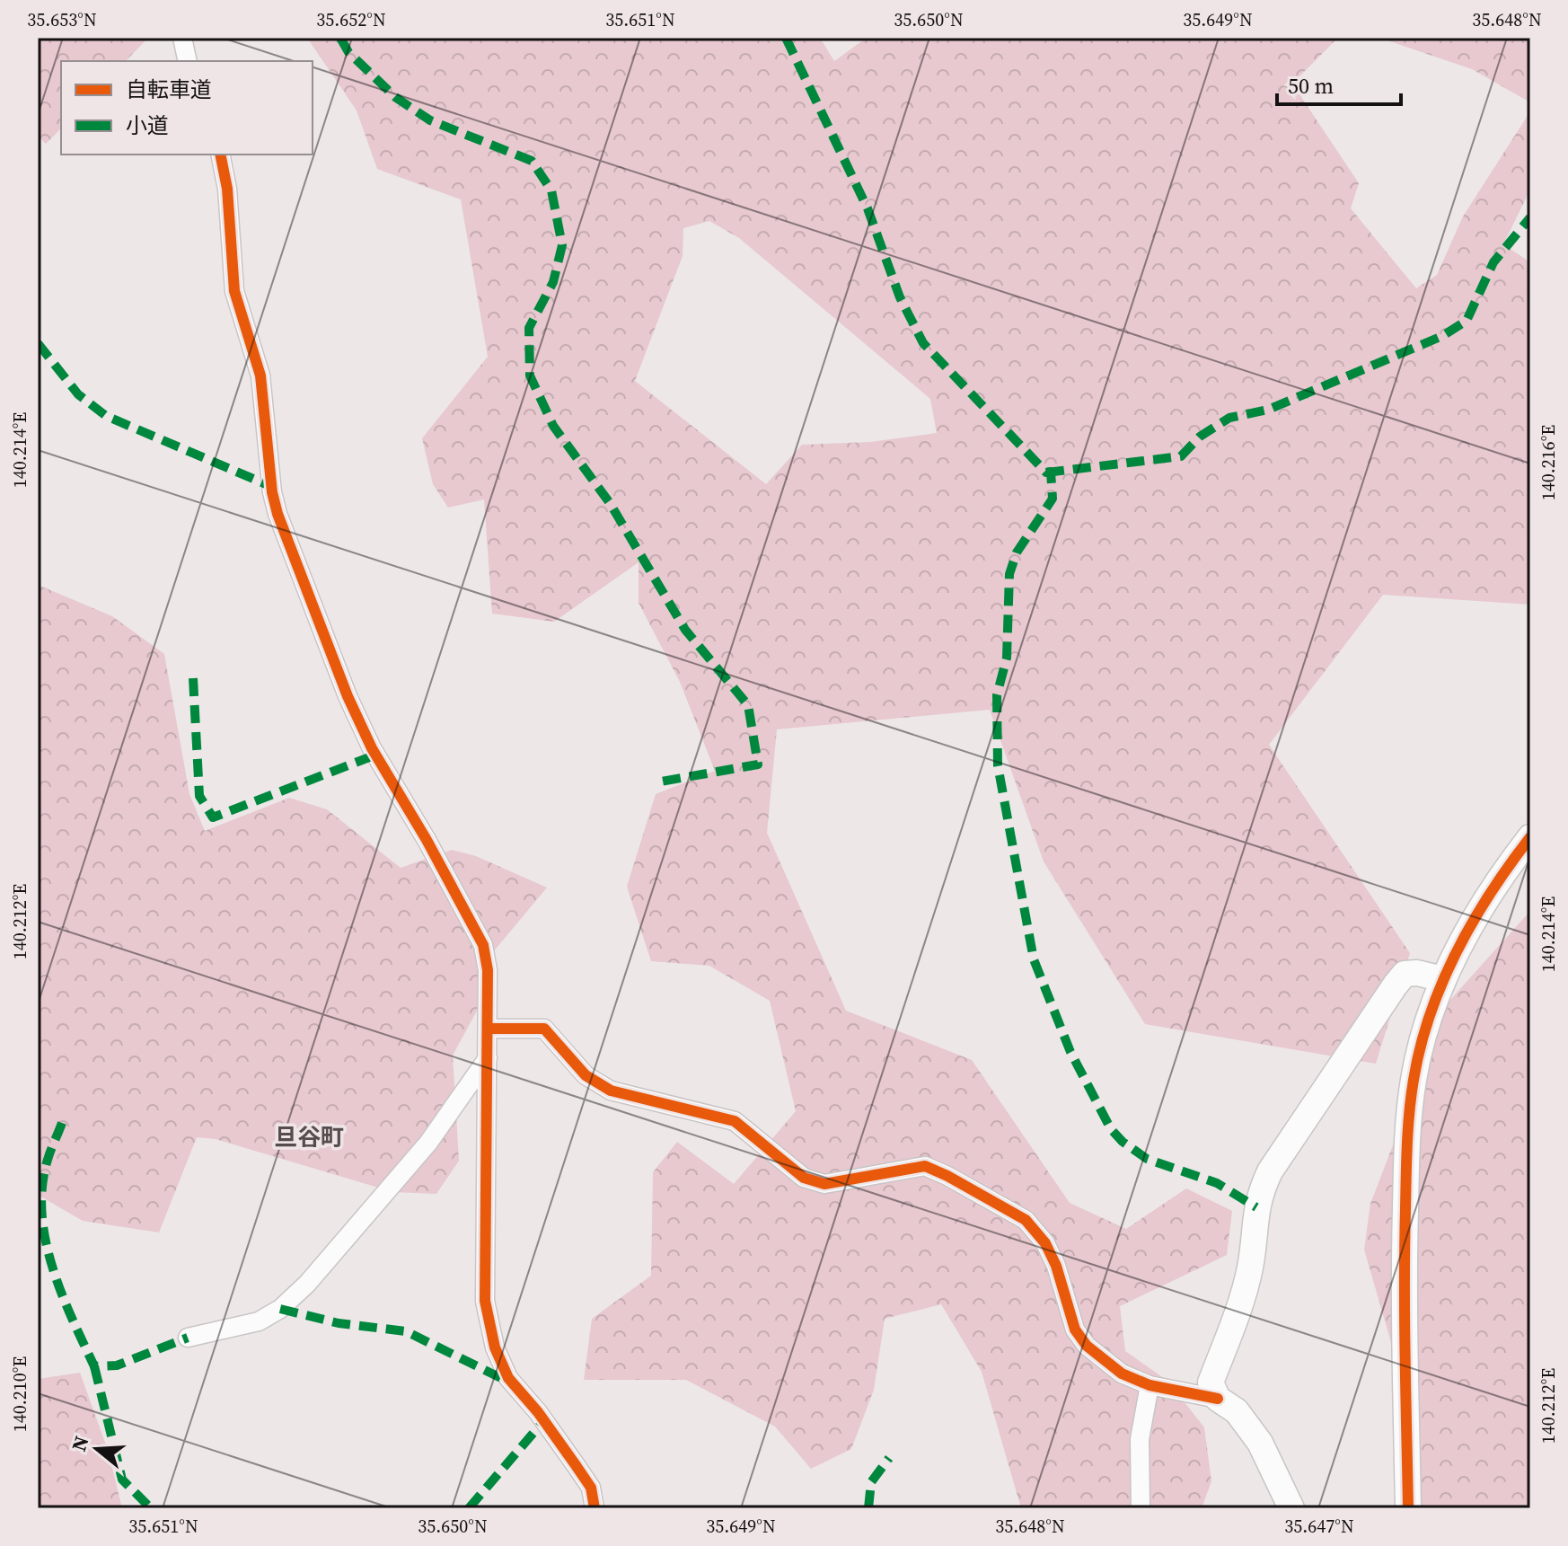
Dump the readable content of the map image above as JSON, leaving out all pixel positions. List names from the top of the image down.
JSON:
{
  "districts": ["旦谷町"],
  "legend": ["自転車道", "小道"],
  "scale_bar": "50 m",
  "north": "left",
  "coordinates": [
    "35.653°N",
    "35.652°N",
    "35.651°N",
    "35.650°N",
    "35.649°N",
    "35.648°N",
    "140.214°E",
    "140.216°E",
    "140.212°E",
    "140.210°E",
    "35.647°N"
  ]
}
